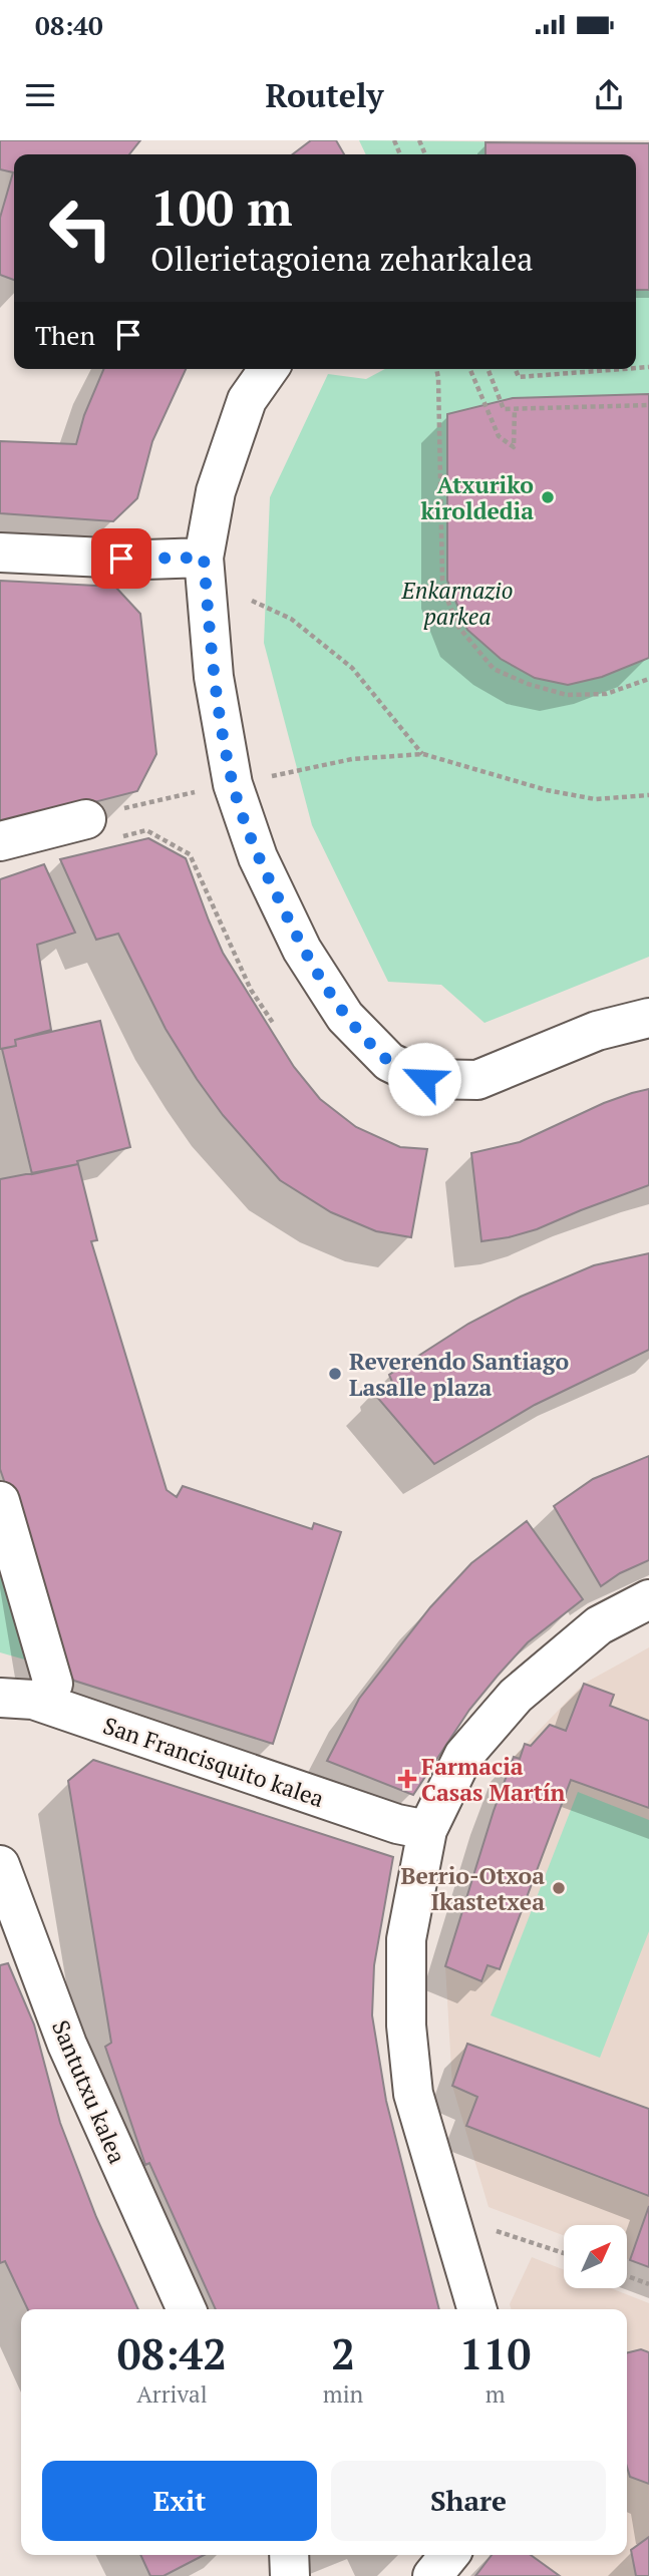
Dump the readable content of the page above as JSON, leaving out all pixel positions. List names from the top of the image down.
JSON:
{
  "streets": {
    "street": ["San Francisquito kalea", "Santutxu kalea"]
  },
  "parks": ["Enkarnazio parkea"],
  "places": {
    "other": ["Atxuriko kiroldedia", "Reverendo Santiago Lasalle plaza", "Berrio-Otxoa Ikastetxea"],
    "health": ["Farmacia Casas Martín"]
  },
  "north": "top right",
  "page": {
    "status": "08:40",
    "header": "Routely",
    "turn": ["100 m", "Ollerietagoiena zeharkalea"],
    "then": "Then",
    "eta": [
      "08:42",
      "Arrival",
      "2",
      "min",
      "110",
      "m"
    ],
    "buttons": ["Exit", "Share"]
  }
}
